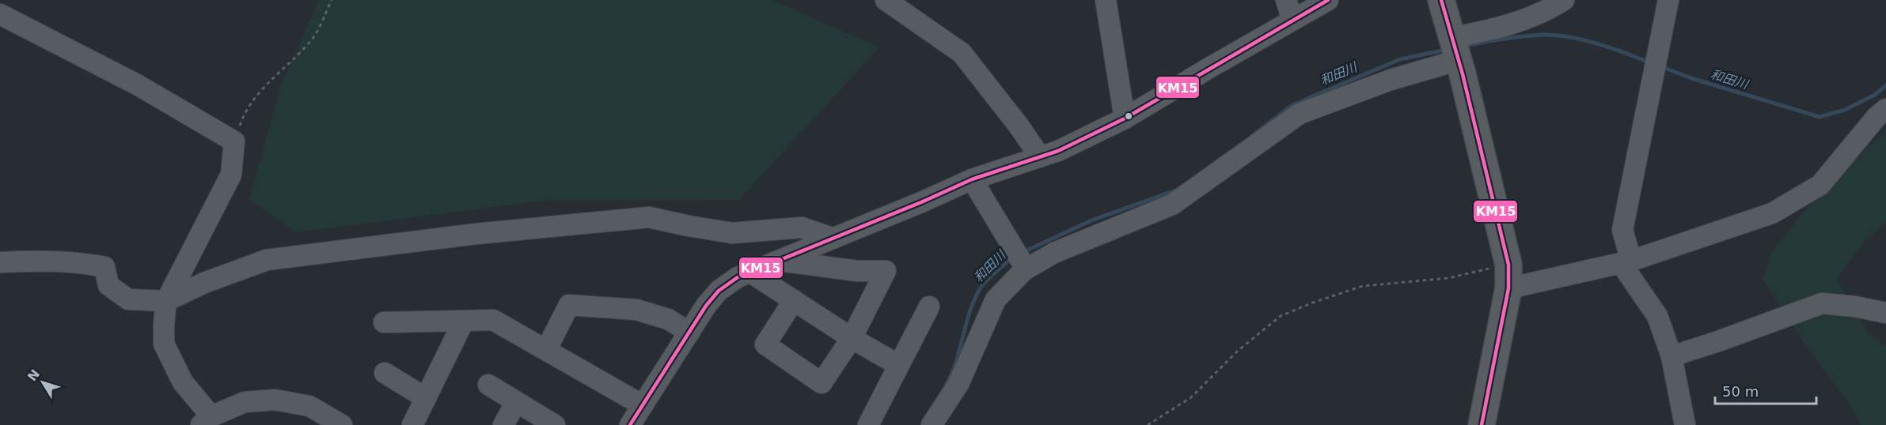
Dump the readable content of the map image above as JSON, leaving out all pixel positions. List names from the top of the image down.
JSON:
{
  "water": ["和田川"],
  "lines": ["transit line KM15"],
  "scale_bar": "50 m",
  "north": "top left"
}
